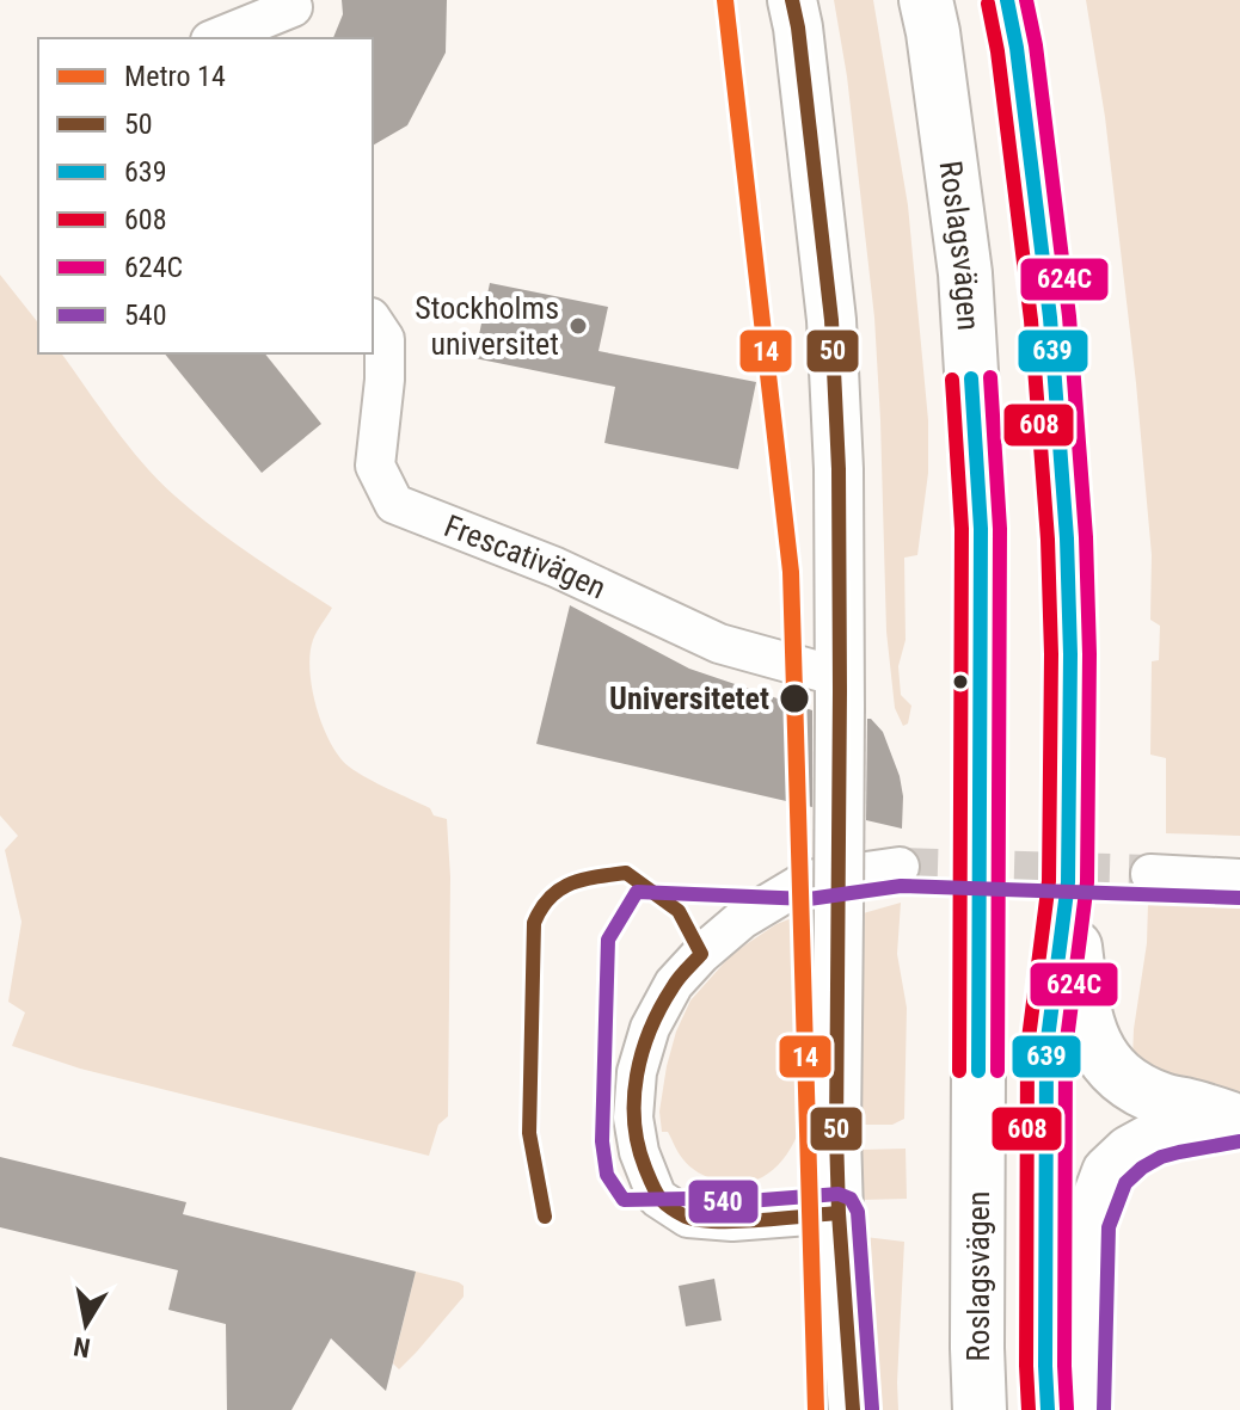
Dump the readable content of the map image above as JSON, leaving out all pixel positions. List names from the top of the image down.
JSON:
{
  "streets": {
    "main road": ["Roslagsvägen"],
    "street": ["Frescativägen"]
  },
  "places": ["Stockholms universitet", "Universitetet"],
  "lines": [
    "metro line 14",
    "transit line 50",
    "transit line 639",
    "transit line 624C",
    "transit line 608",
    "transit line 540"
  ],
  "legend": [
    "Metro 14",
    "50",
    "639",
    "608",
    "624C",
    "540"
  ],
  "north": "bottom"
}
